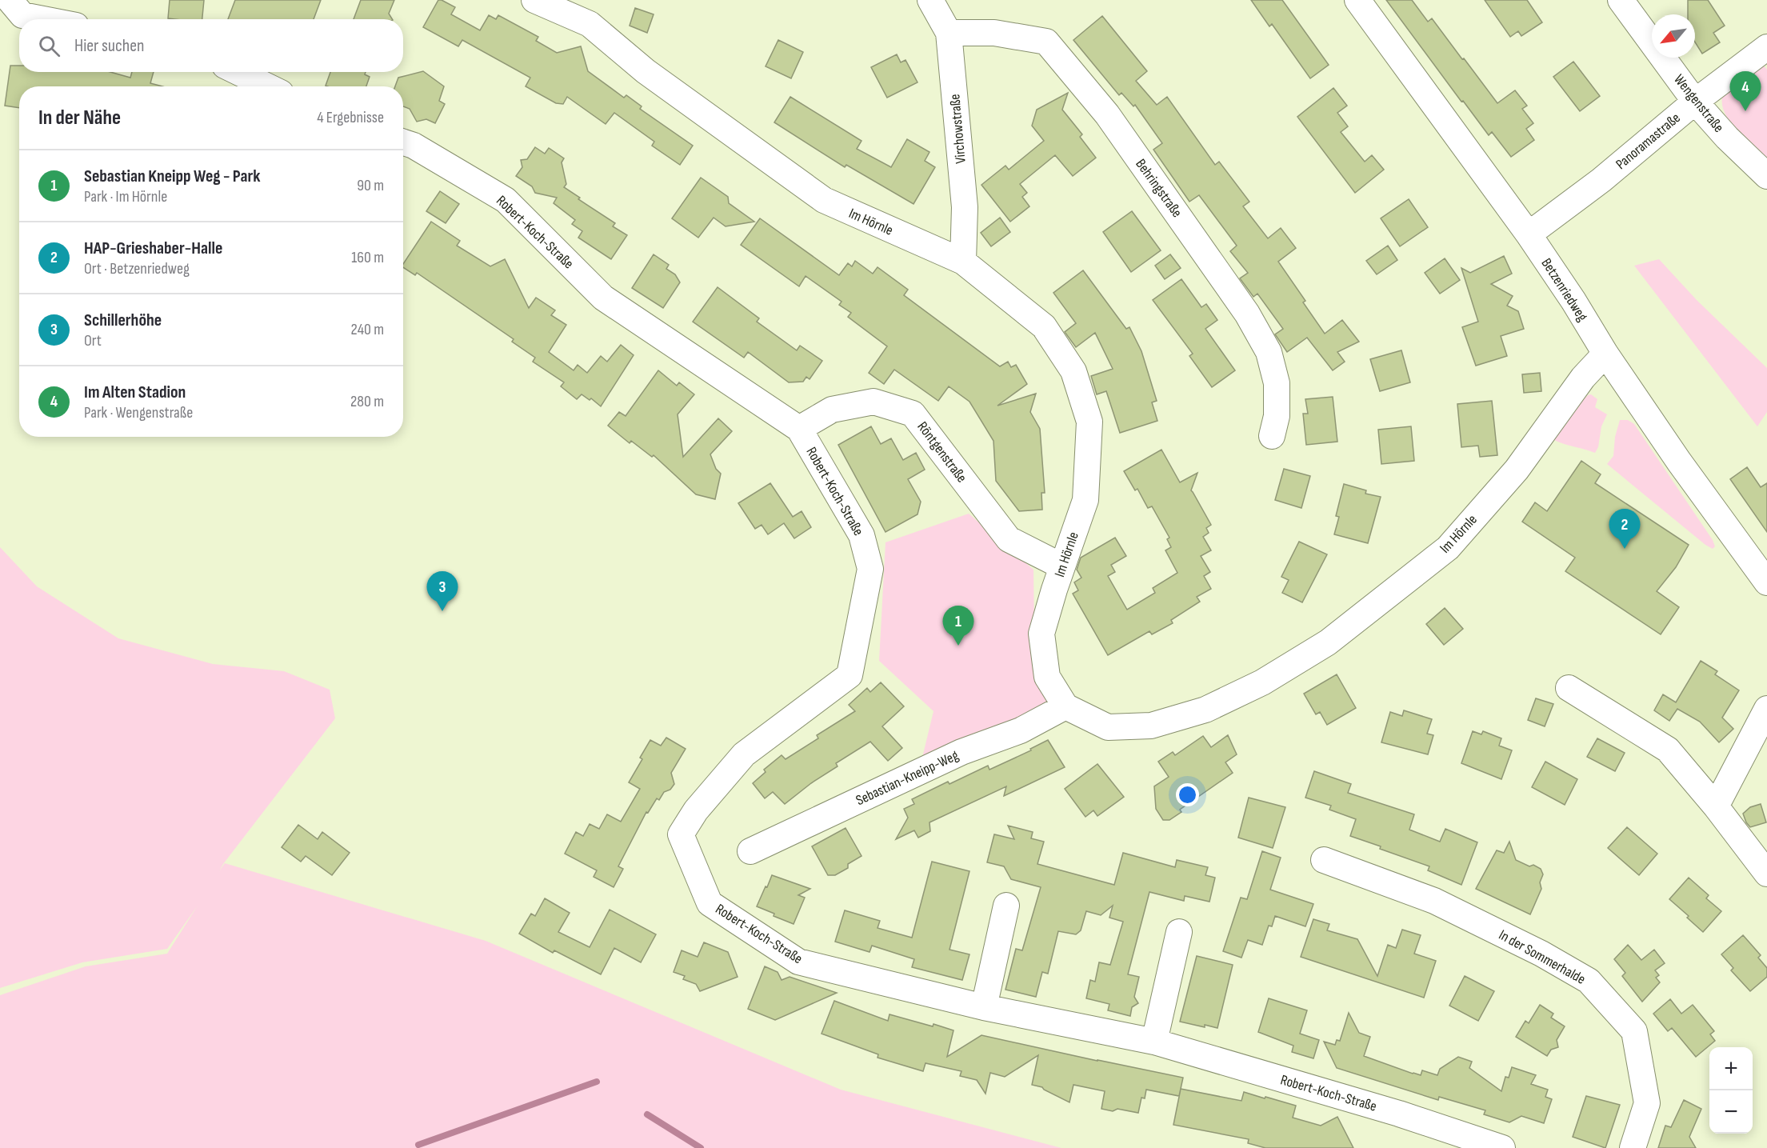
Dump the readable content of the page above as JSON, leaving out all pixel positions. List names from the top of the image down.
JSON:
{
  "streets": {
    "street": [
      "Wengenstraße",
      "Virchowstraße",
      "Panoramastraße",
      "Behringstraße",
      "Im Hörnle",
      "Robert-Koch-Straße",
      "Betzenriedweg",
      "Röntgenstraße",
      "Sebastian-Kneipp-Weg",
      "In der Sommerhalde"
    ]
  },
  "crossings": [
    ["Wengenstraße", "Panoramastraße"],
    ["Virchowstraße", "Behringstraße"],
    ["Virchowstraße", "Im Hörnle"],
    ["Panoramastraße", "Betzenriedweg"],
    ["Im Hörnle", "Betzenriedweg"],
    ["Im Hörnle", "Röntgenstraße"],
    ["Im Hörnle", "Sebastian-Kneipp-Weg"],
    ["Robert-Koch-Straße", "Röntgenstraße"]
  ],
  "north": "bottom left",
  "page": {
    "search": "Hier suchen",
    "pins": [
      "4",
      "2",
      "3",
      "1"
    ],
    "heading": ["In der Nähe", "4 Ergebnisse"],
    "list": [
      {
        "mark": "1",
        "name": "Sebastian Kneipp Weg - Park",
        "note": "Park · Im Hörnle",
        "value": "90 m"
      },
      {
        "mark": "2",
        "name": "HAP-Grieshaber-Halle",
        "note": "Ort · Betzenriedweg",
        "value": "160 m"
      },
      {
        "mark": "3",
        "name": "Schillerhöhe",
        "note": "Ort",
        "value": "240 m"
      },
      {
        "mark": "4",
        "name": "Im Alten Stadion",
        "note": "Park · Wengenstraße",
        "value": "280 m"
      }
    ],
    "map_buttons": ["+", "−"]
  }
}
